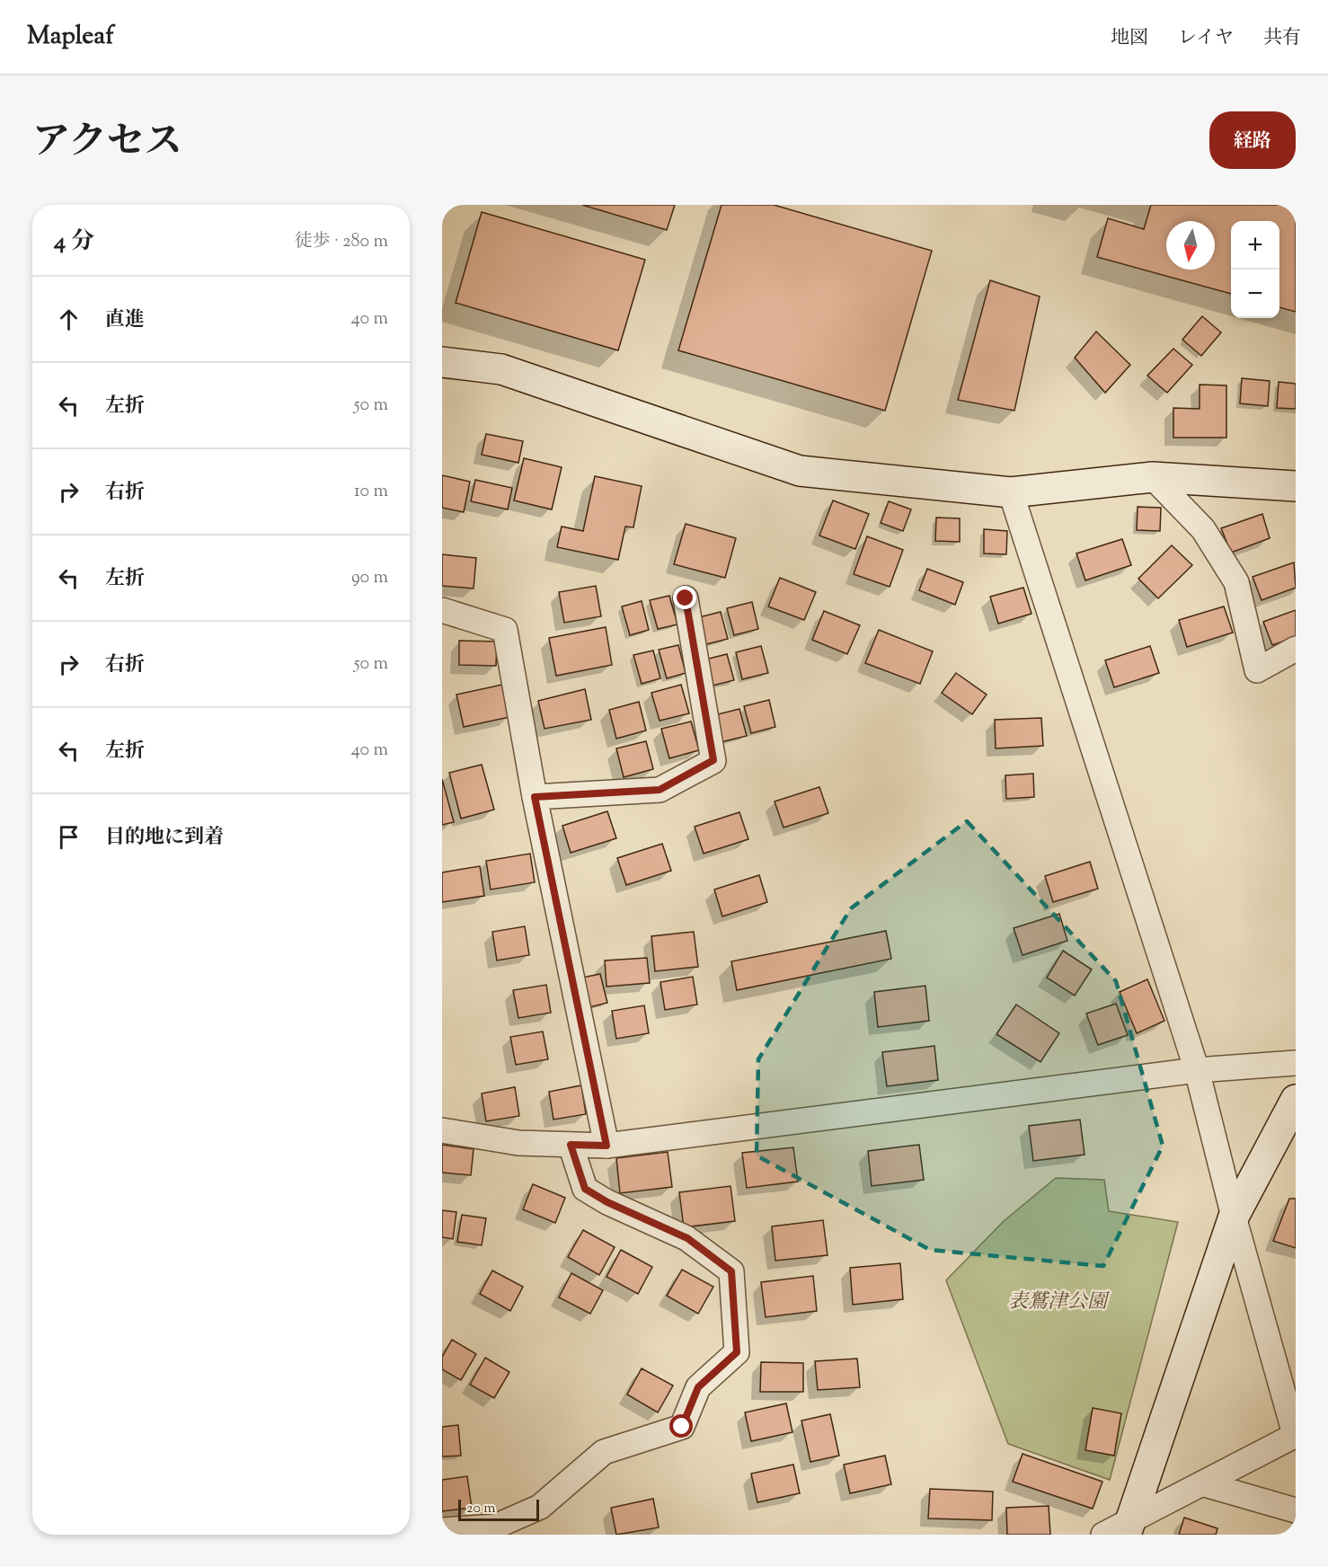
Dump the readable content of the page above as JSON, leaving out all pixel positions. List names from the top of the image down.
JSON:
{
  "parks": ["表鷲津公園"],
  "scale_bar": "20 m",
  "north": "bottom",
  "page": {
    "header": "Mapleaf",
    "nav": ["地図", "レイヤ", "共有"],
    "title": "アクセス",
    "buttons": "経路",
    "heading": ["4 分", "徒歩 · 280 m"],
    "map_buttons": ["+", "−"],
    "list": [
      ["直進", "40 m"],
      ["左折", "50 m"],
      ["右折", "10 m"],
      ["左折", "90 m"],
      ["右折", "50 m"],
      ["左折", "40 m"],
      "目的地に到着"
    ],
    "scale": "20 m"
  }
}
